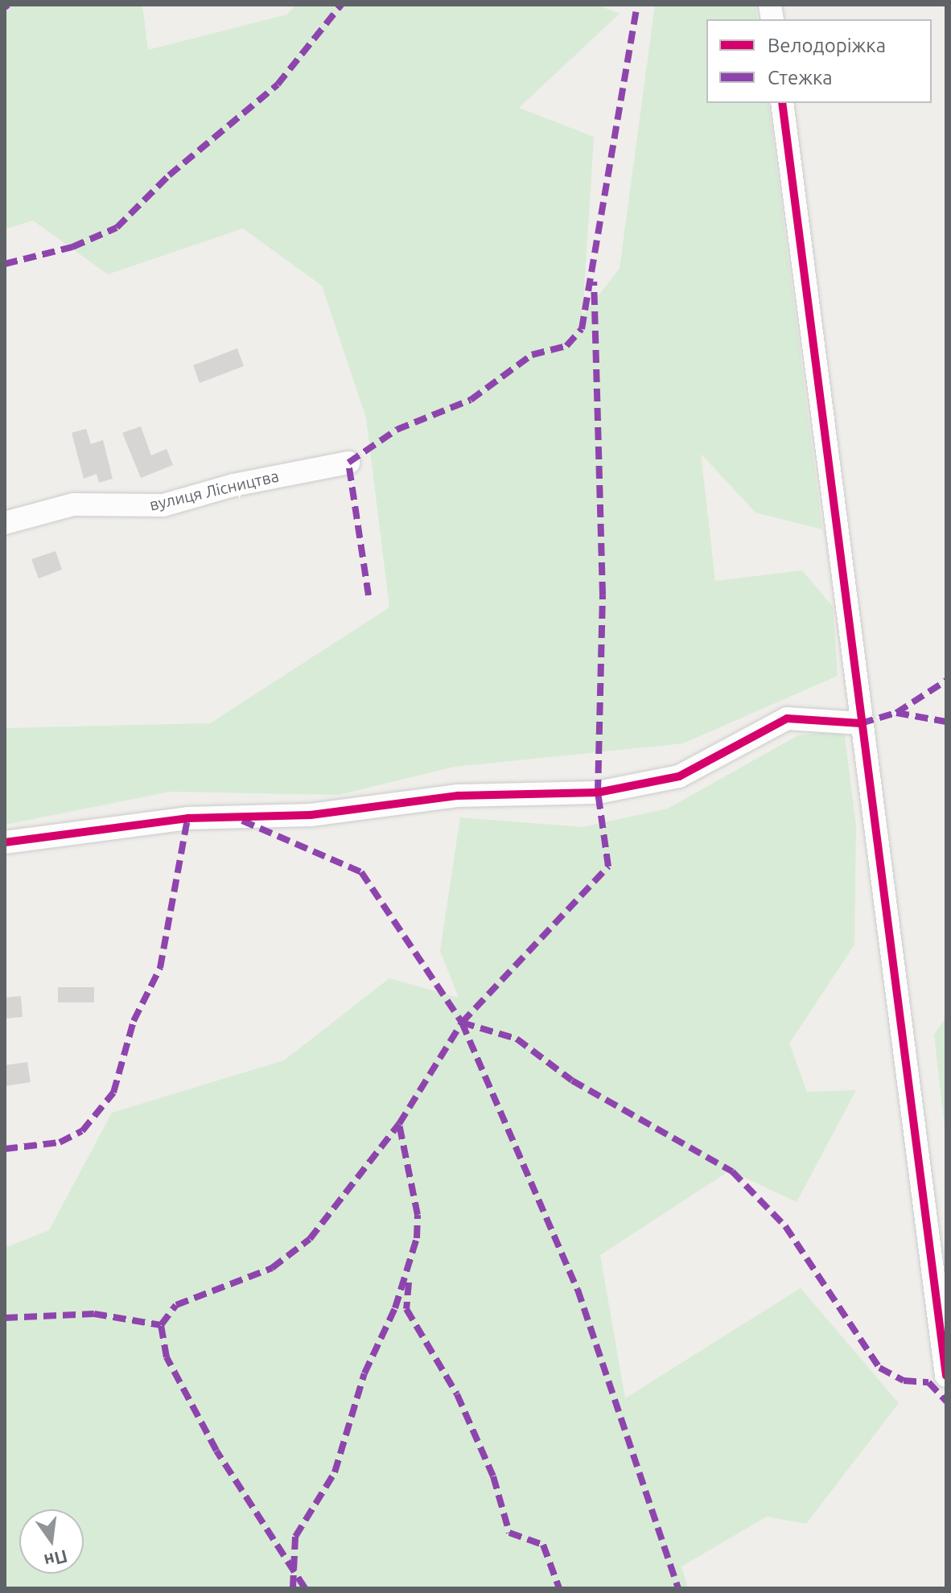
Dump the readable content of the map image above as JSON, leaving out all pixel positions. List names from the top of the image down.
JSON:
{
  "streets": {
    "street": ["вулиця Лісництва"]
  },
  "legend": ["Велодоріжка", "Стежка"],
  "north": "bottom"
}
